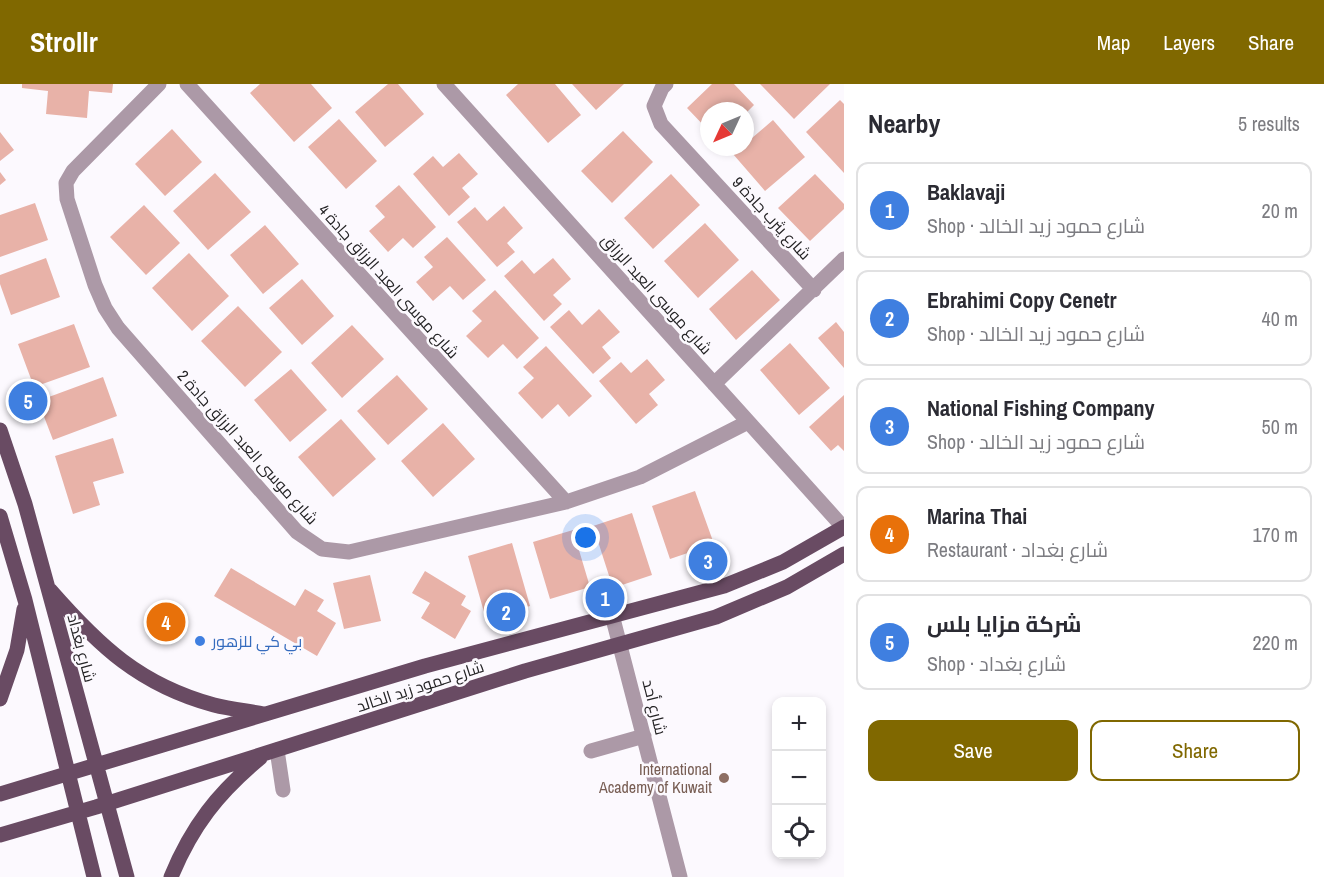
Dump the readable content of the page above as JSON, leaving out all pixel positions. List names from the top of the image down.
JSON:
{
  "streets": {
    "main road": ["شارع بغداد", "شارع حمود زيد الخالد"],
    "street": [
      "شارع يثرب جادة 9",
      "شارع موسى العبد الرزاق جادة 4",
      "شارع موسى العبد الرزاق",
      "شارع موسى العبد الرزاق جادة 2",
      "شارع أحد"
    ]
  },
  "crossings": [
    ["شارع موسى العبد الرزاق جادة 4", "شارع موسى العبد الرزاق جادة 2"],
    ["شارع موسى العبد الرزاق", "شارع موسى العبد الرزاق جادة 2"],
    ["شارع موسى العبد الرزاق", "شارع حمود زيد الخالد"],
    ["شارع بغداد", "شارع حمود زيد الخالد"],
    ["شارع حمود زيد الخالد", "شارع أحد"]
  ],
  "places": ["بي كي للزهور", "International Academy of Kuwait"],
  "north": "bottom left",
  "page": {
    "header": "Strollr",
    "nav": ["Map", "Layers", "Share"],
    "heading": ["Nearby", "5 results"],
    "list": [
      {
        "mark": "1",
        "name": "Baklavaji",
        "note": "Shop · شارع حمود زيد الخالد",
        "value": "20 m"
      },
      {
        "mark": "2",
        "name": "Ebrahimi Copy Cenetr",
        "note": "Shop · شارع حمود زيد الخالد",
        "value": "40 m"
      },
      {
        "mark": "3",
        "name": "National Fishing Company",
        "note": "Shop · شارع حمود زيد الخالد",
        "value": "50 m"
      },
      {
        "mark": "4",
        "name": "Marina Thai",
        "note": "Restaurant · شارع بغداد",
        "value": "170 m"
      },
      {
        "mark": "5",
        "name": "شركة مزايا بلس",
        "note": "Shop · شارع بغداد",
        "value": "220 m"
      }
    ],
    "pins": [
      "5",
      "3",
      "1",
      "2",
      "4"
    ],
    "map_buttons": ["+", "−"],
    "buttons": ["Save", "Share"]
  }
}
